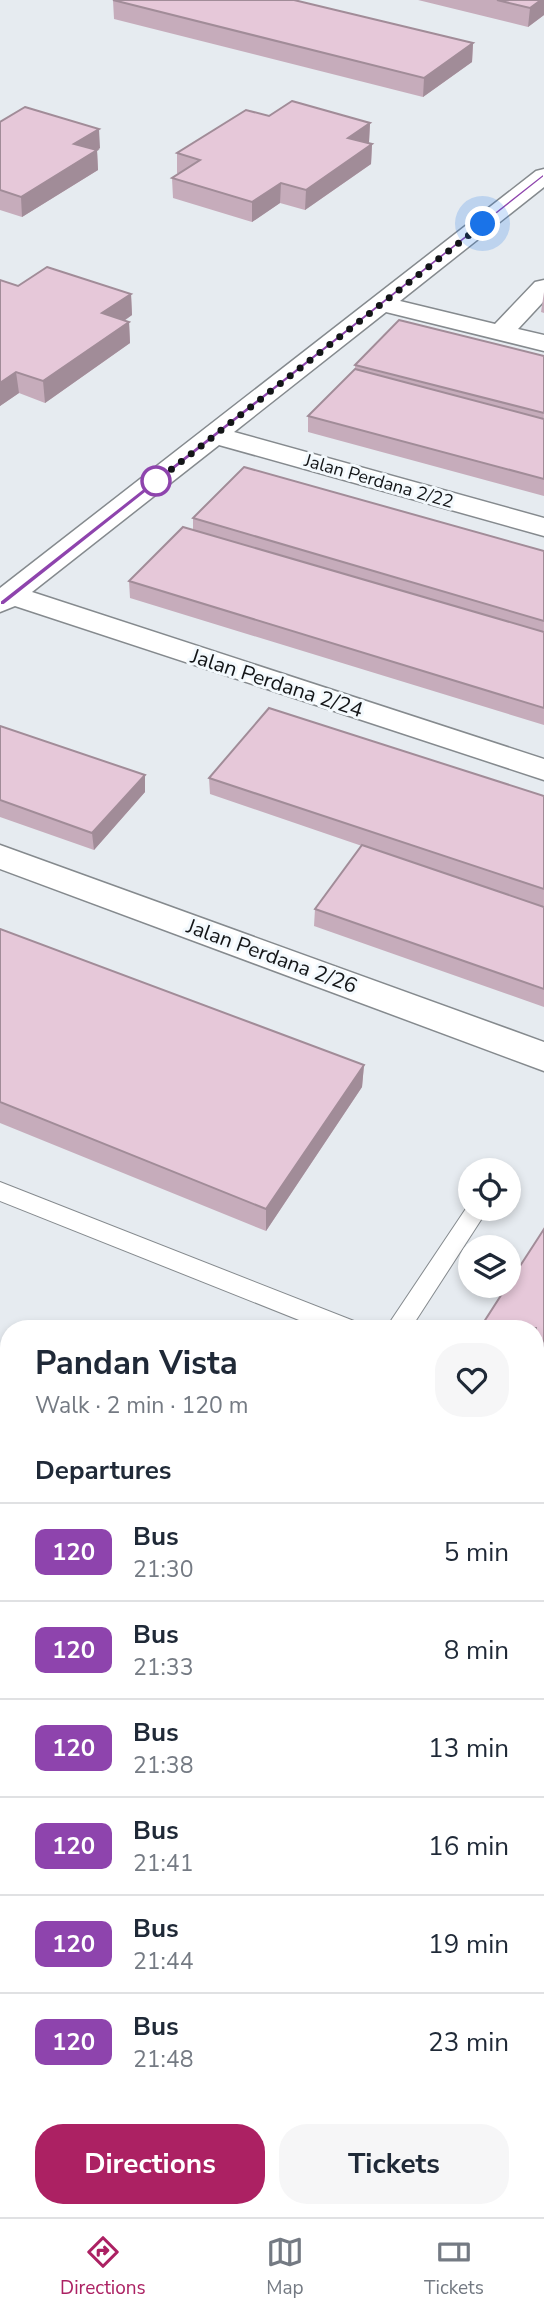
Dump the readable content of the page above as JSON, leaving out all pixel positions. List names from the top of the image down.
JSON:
{
  "streets": {
    "street": ["Jalan Perdana 2/22", "Jalan Perdana 2/24", "Jalan Perdana 2/26"]
  },
  "lines": ["bus line 120"],
  "page": {
    "heading": [
      ["Pandan Vista", "Walk · 2 min · 120 m"],
      "Departures"
    ],
    "list": [
      {
        "mark": "120",
        "name": "Bus",
        "note": "21:30",
        "value": "5 min"
      },
      {
        "mark": "120",
        "name": "Bus",
        "note": "21:33",
        "value": "8 min"
      },
      {
        "mark": "120",
        "name": "Bus",
        "note": "21:38",
        "value": "13 min"
      },
      {
        "mark": "120",
        "name": "Bus",
        "note": "21:41",
        "value": "16 min"
      },
      {
        "mark": "120",
        "name": "Bus",
        "note": "21:44",
        "value": "19 min"
      },
      {
        "mark": "120",
        "name": "Bus",
        "note": "21:48",
        "value": "23 min"
      }
    ],
    "buttons": ["Directions", "Tickets"],
    "tabs": ["Directions", "Map", "Tickets"]
  }
}
